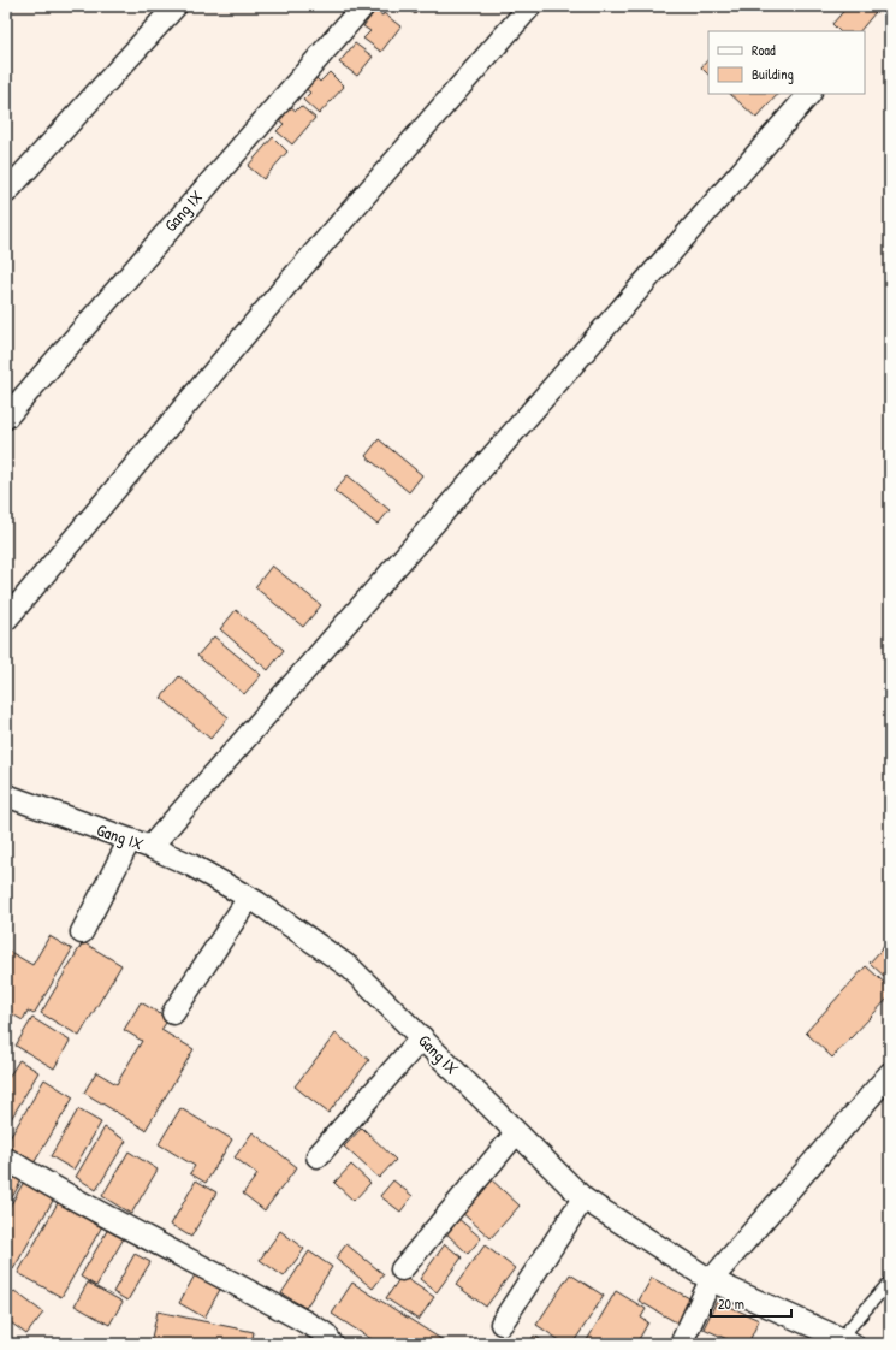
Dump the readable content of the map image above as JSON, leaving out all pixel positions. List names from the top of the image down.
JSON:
{
  "streets": {
    "street": ["Gang IX"]
  },
  "legend": ["Road", "Building"],
  "scale_bar": "20 m"
}
